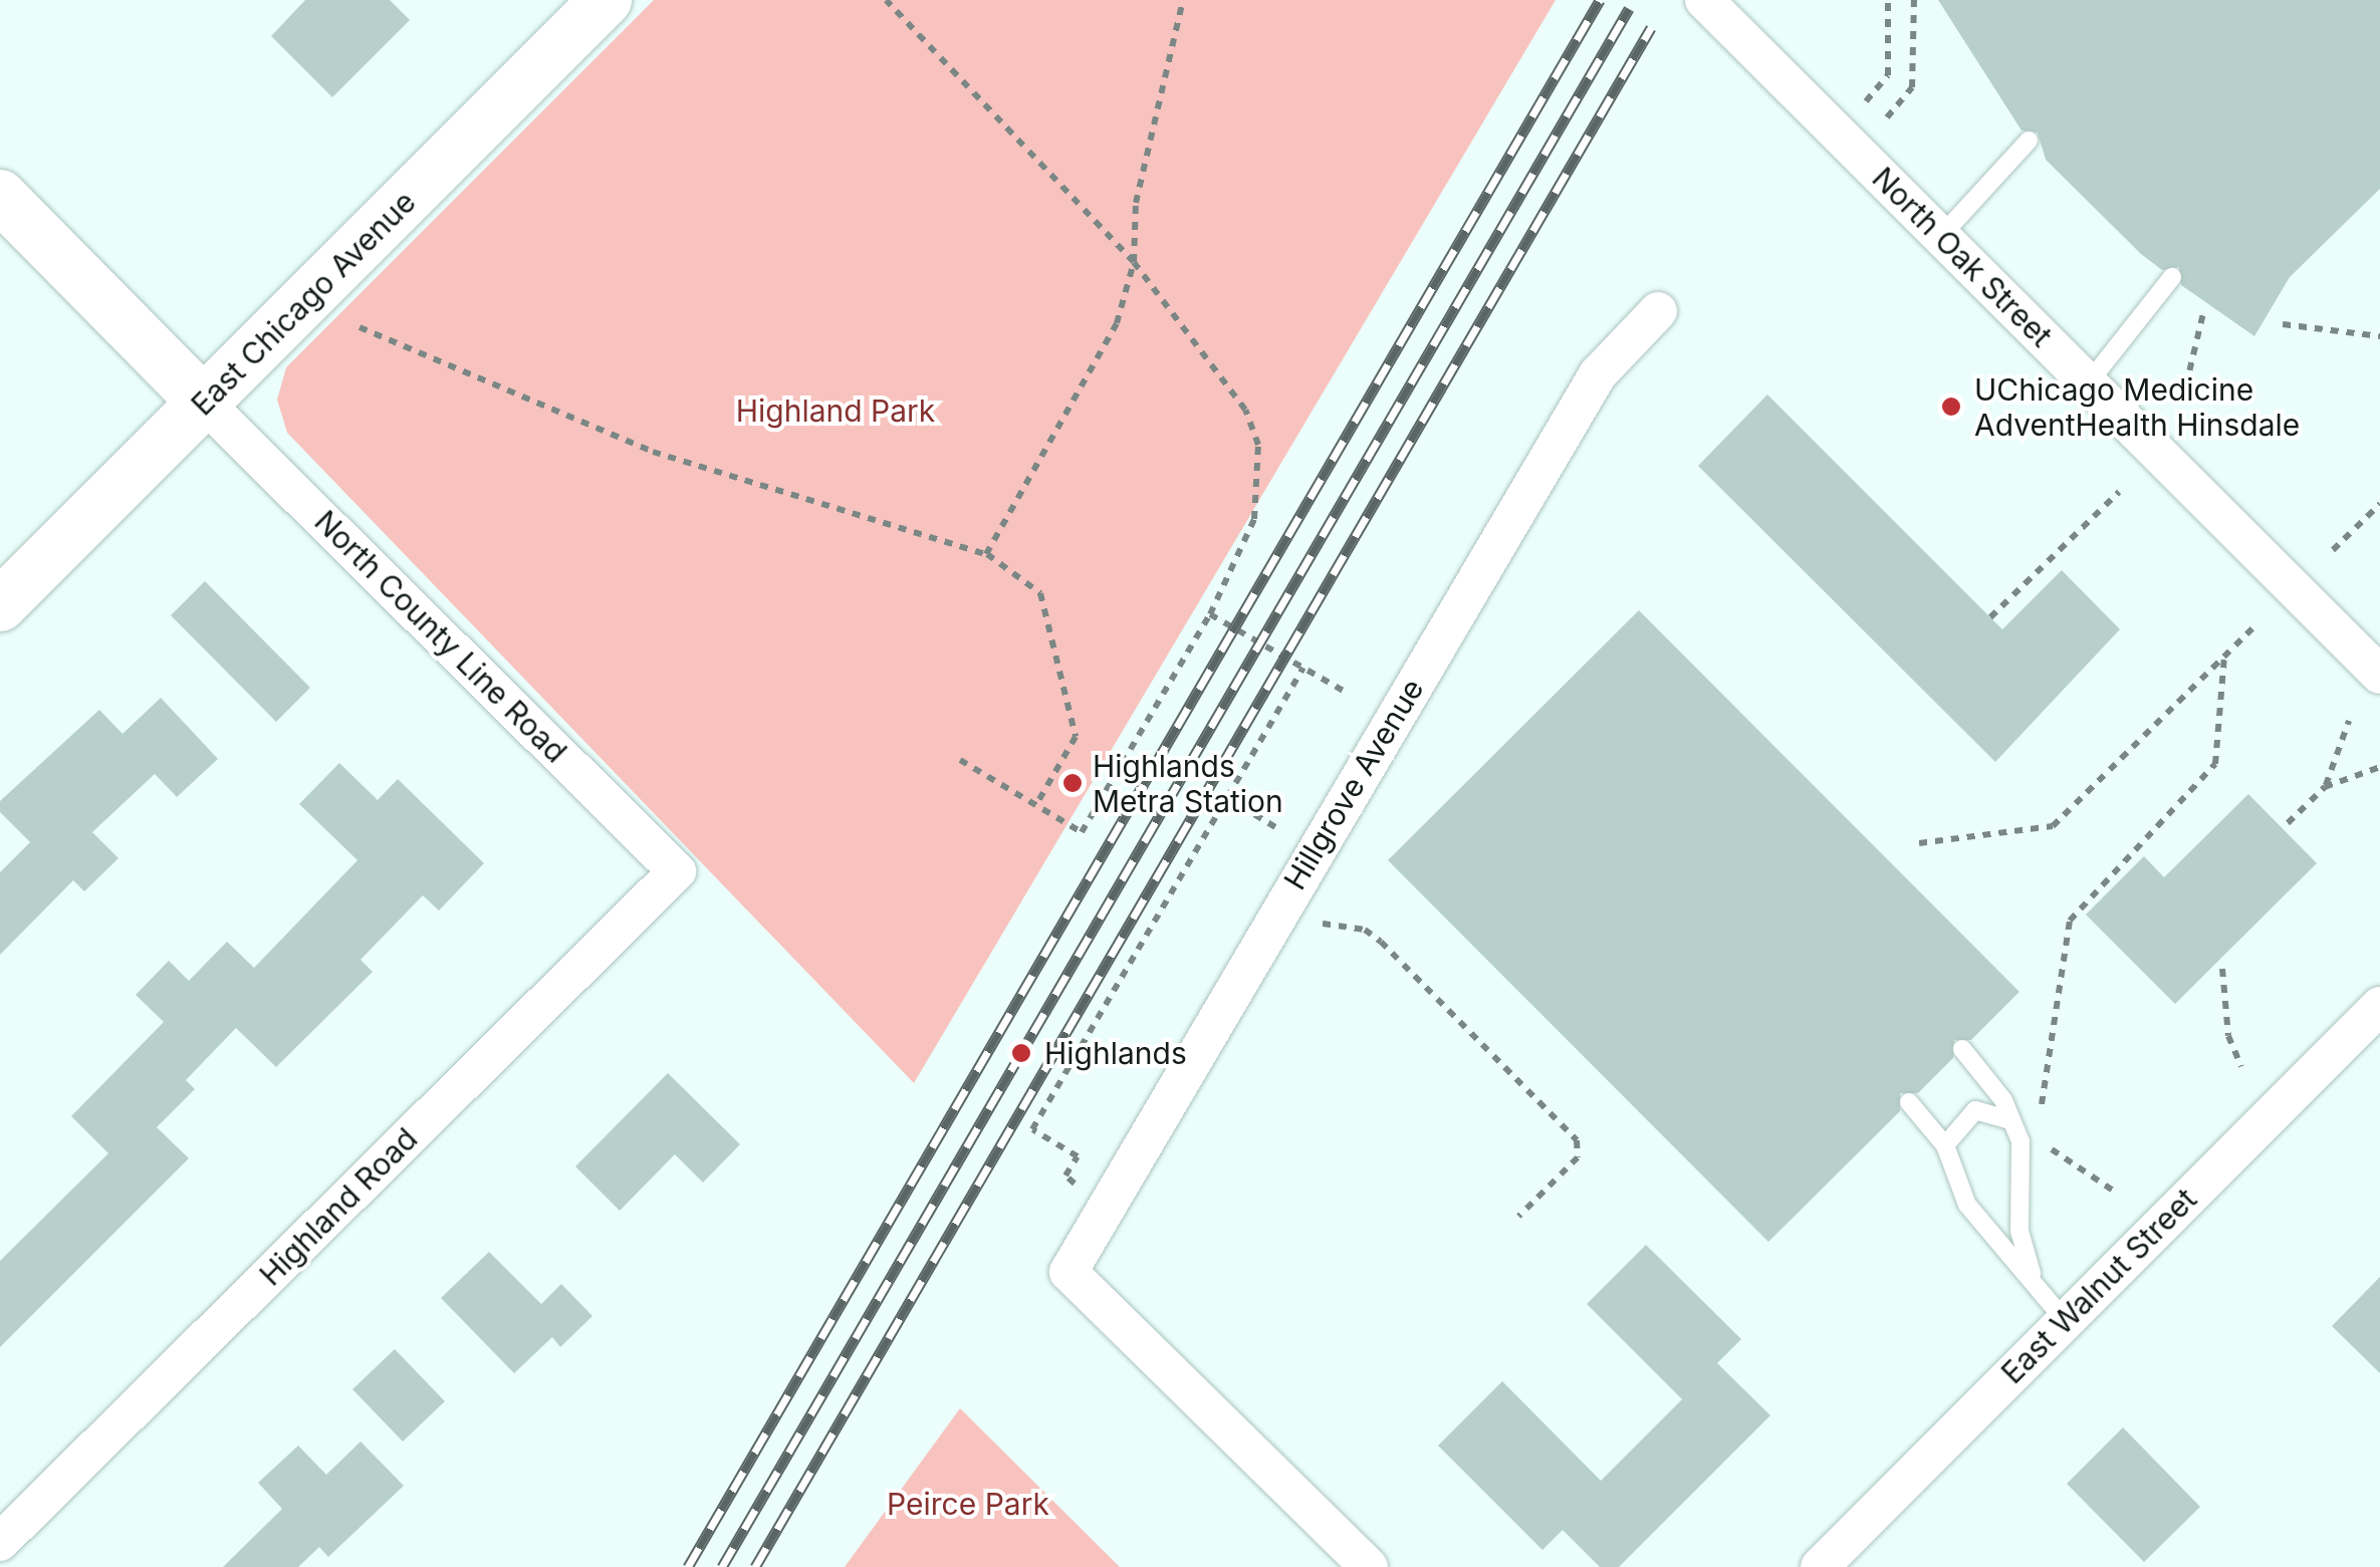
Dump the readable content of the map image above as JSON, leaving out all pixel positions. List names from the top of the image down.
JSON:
{
  "streets": {
    "main road": ["East Chicago Avenue"],
    "street": [
      "North Oak Street",
      "North County Line Road",
      "Hillgrove Avenue",
      "Highland Road",
      "East Walnut Street"
    ]
  },
  "crossings": [
    ["East Chicago Avenue", "North County Line Road"],
    ["North County Line Road", "Highland Road"]
  ],
  "parks": ["Highland Park", "Peirce Park"],
  "places": ["UChicago Medicine AdventHealth Hinsdale", "Highlands Metra Station", "Highlands"]
}
